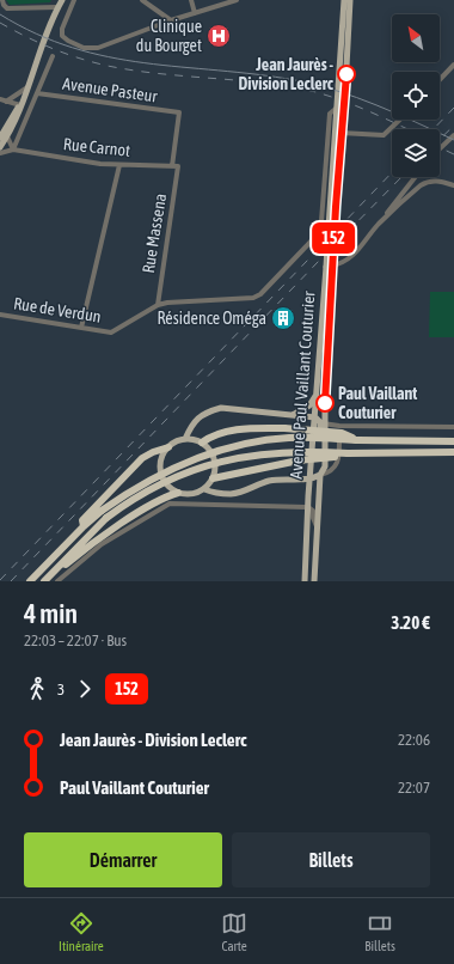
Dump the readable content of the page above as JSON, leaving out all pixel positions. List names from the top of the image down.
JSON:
{
  "streets": {
    "main road": ["Avenue Paul Vaillant Couturier"],
    "street": [
      "Avenue Pasteur",
      "Rue Carnot",
      "Rue Massena",
      "Rue de Verdun"
    ]
  },
  "crossings": [
    ["Avenue Pasteur", "Rue Massena"],
    ["Rue Carnot", "Rue Massena"],
    ["Rue Massena", "Rue de Verdun"]
  ],
  "places": {
    "hospital": ["Clinique du Bourget"],
    "other": ["Jean Jaurès - Division Leclerc", "Paul Vaillant Couturier"],
    "building": ["Résidence Oméga"]
  },
  "lines": ["bus line 152"],
  "north": "top left",
  "page": {
    "on_map": "152",
    "heading": ["4 min", "22:03 – 22:07 · Bus", "3.20 €"],
    "legs": ["3", "152"],
    "list": [
      {
        "name": "Jean Jaurès - Division Leclerc",
        "value": "22:06"
      },
      {
        "name": "Paul Vaillant Couturier",
        "value": "22:07"
      }
    ],
    "buttons": ["Démarrer", "Billets"],
    "tabs": ["Itinéraire", "Carte", "Billets"]
  }
}
